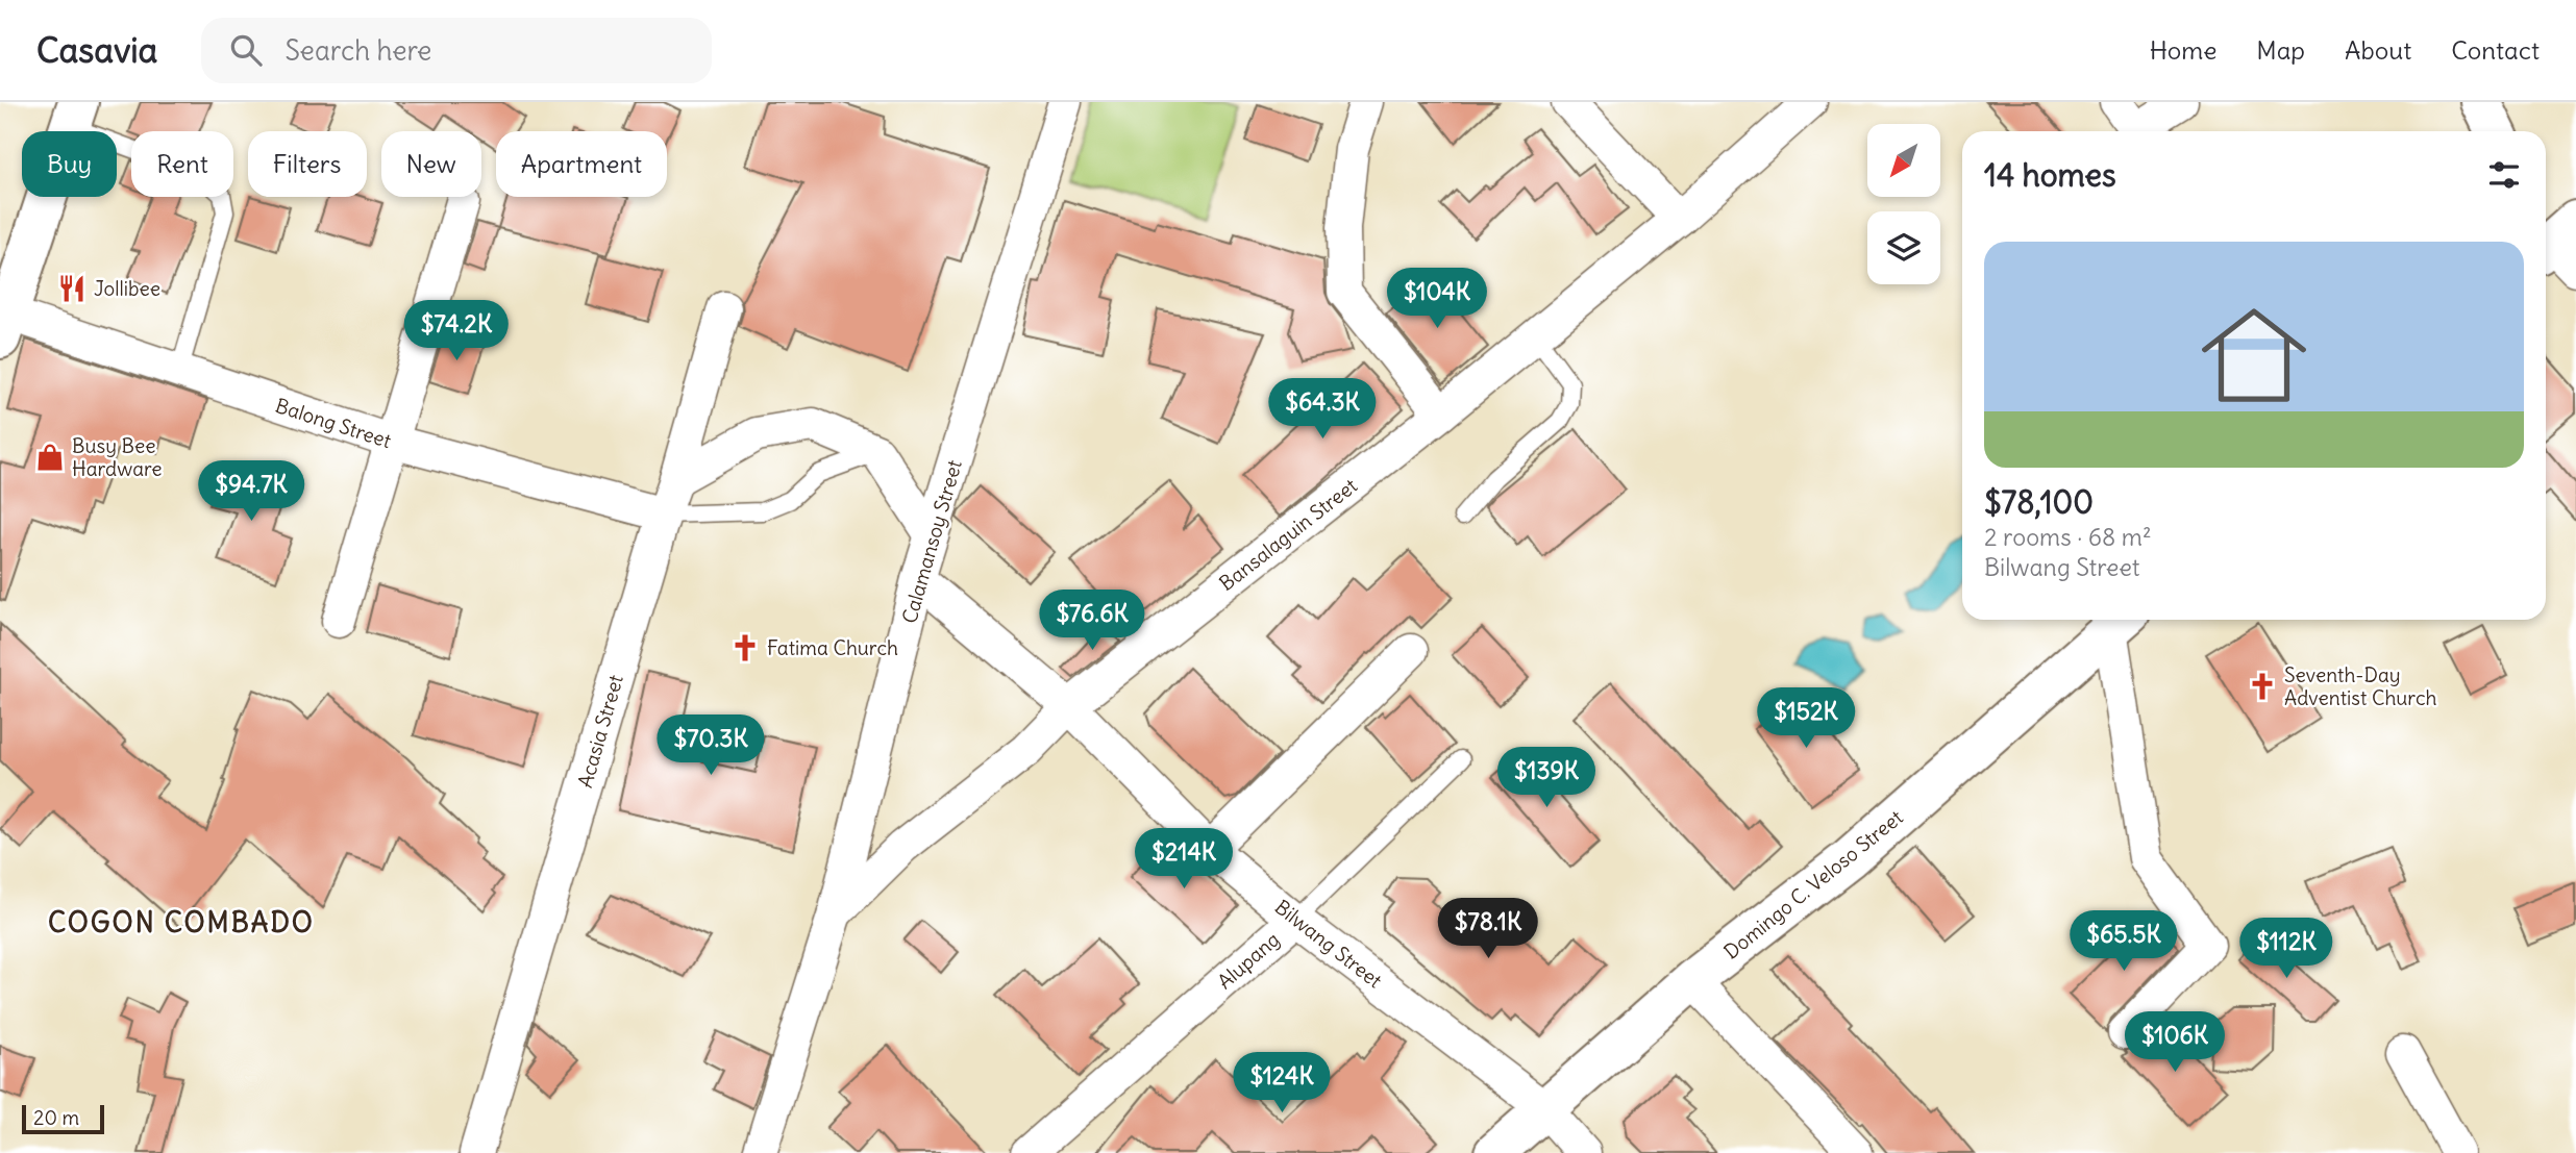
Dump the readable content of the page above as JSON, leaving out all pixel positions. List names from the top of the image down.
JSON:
{
  "streets": {
    "main road": ["Domingo C. Veloso Street"],
    "street": [
      "Balong Street",
      "Bansalaguin Street",
      "Calamansoy Street",
      "Acasia Street",
      "Bilwang Street",
      "Alupang"
    ]
  },
  "crossings": [
    ["Balong Street", "Acasia Street"],
    ["Bansalaguin Street", "Calamansoy Street"],
    ["Bansalaguin Street", "Bilwang Street"],
    ["Calamansoy Street", "Bilwang Street"],
    ["Domingo C. Veloso Street", "Bilwang Street"],
    ["Bilwang Street", "Alupang"]
  ],
  "districts": ["COGON COMBADO"],
  "places": {
    "restaurant": ["Jollibee"],
    "shop": ["Busy Bee Hardware"],
    "church": ["Fatima Church", "Seventh-Day Adventist Church"]
  },
  "scale_bar": "20 m",
  "north": "bottom left",
  "page": {
    "header": "Casavia",
    "search": "Search here",
    "nav": [
      "Home",
      "Map",
      "About",
      "Contact"
    ],
    "chip": [
      "Buy",
      "Rent",
      "Filters",
      "New",
      "Apartment"
    ],
    "heading": "14 homes",
    "list": [
      {
        "name": "$78,100",
        "note": "2 rooms · 68 m² · Bilwang Street"
      }
    ],
    "price": [
      "$104K",
      "$74.2K",
      "$64.3K",
      "$94.7K",
      "$76.6K",
      "$152K",
      "$70.3K",
      "$139K",
      "$214K",
      "$78.1K",
      "$65.5K",
      "$112K",
      "$106K",
      "$124K"
    ],
    "scale": "20 m"
  }
}
